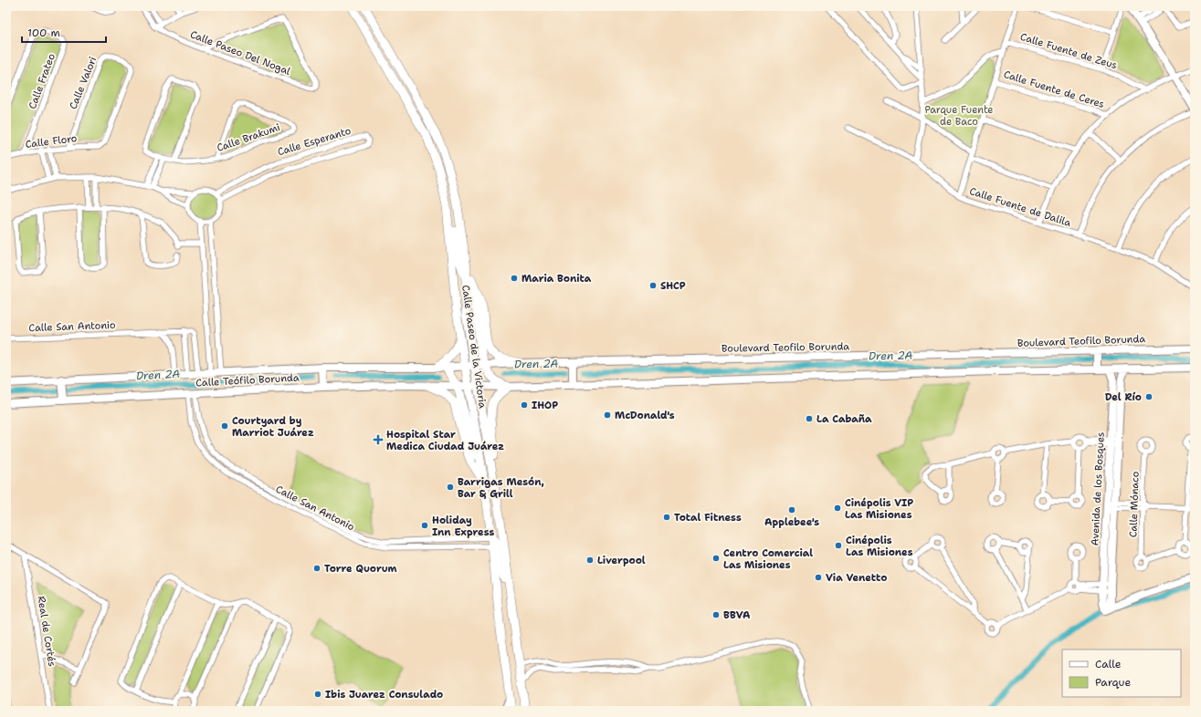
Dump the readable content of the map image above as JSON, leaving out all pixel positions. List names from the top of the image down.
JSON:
{
  "streets": {
    "main road": [
      "Boulevard Teofilo Borunda",
      "Calle Paseo de la Victoria",
      "Calle Teófilo Borunda",
      "Avenida de los Bosques"
    ],
    "street": [
      "Calle Fuente de Zeus",
      "Calle Paseo Del Nogal",
      "Calle Frateo",
      "Calle Valori",
      "Calle Fuente de Ceres",
      "Calle Brakumi",
      "Calle Floro",
      "Calle Esperanto",
      "Calle Fuente de Dalila",
      "Calle San Antonio",
      "Calle Mónaco",
      "Real de Cortés"
    ]
  },
  "crossings": [
    ["Calle Frateo", "Calle Floro"],
    ["Calle Valori", "Calle Floro"],
    ["Calle San Antonio", "Calle Paseo de la Victoria"],
    ["Calle San Antonio", "Calle Teófilo Borunda"],
    ["Boulevard Teofilo Borunda", "Calle Paseo de la Victoria"],
    ["Boulevard Teofilo Borunda", "Calle Teófilo Borunda"],
    ["Calle Paseo de la Victoria", "Calle Teófilo Borunda"]
  ],
  "water": ["Dren 2A"],
  "parks": ["Parque Fuente de Baco"],
  "places": {
    "other": [
      "Maria Bonita",
      "SHCP",
      "Del Río",
      "IHOP",
      "McDonald's",
      "La Cabaña",
      "Courtyard by Marriot Juárez",
      "Barrigas Mesón, Bar & Grill",
      "Cinépolis VIP Las Misiones",
      "Applebee's",
      "Total Fitness",
      "Holiday Inn Express",
      "Cinépolis Las Misiones",
      "Centro Comercial Las Misiones",
      "Liverpool",
      "Torre Quorum",
      "Via Venetto",
      "BBVA",
      "Ibis Juarez Consulado"
    ],
    "health": ["Hospital Star Medica Ciudad Juárez"]
  },
  "legend": ["Calle", "Parque"],
  "scale_bar": "100 m"
}
